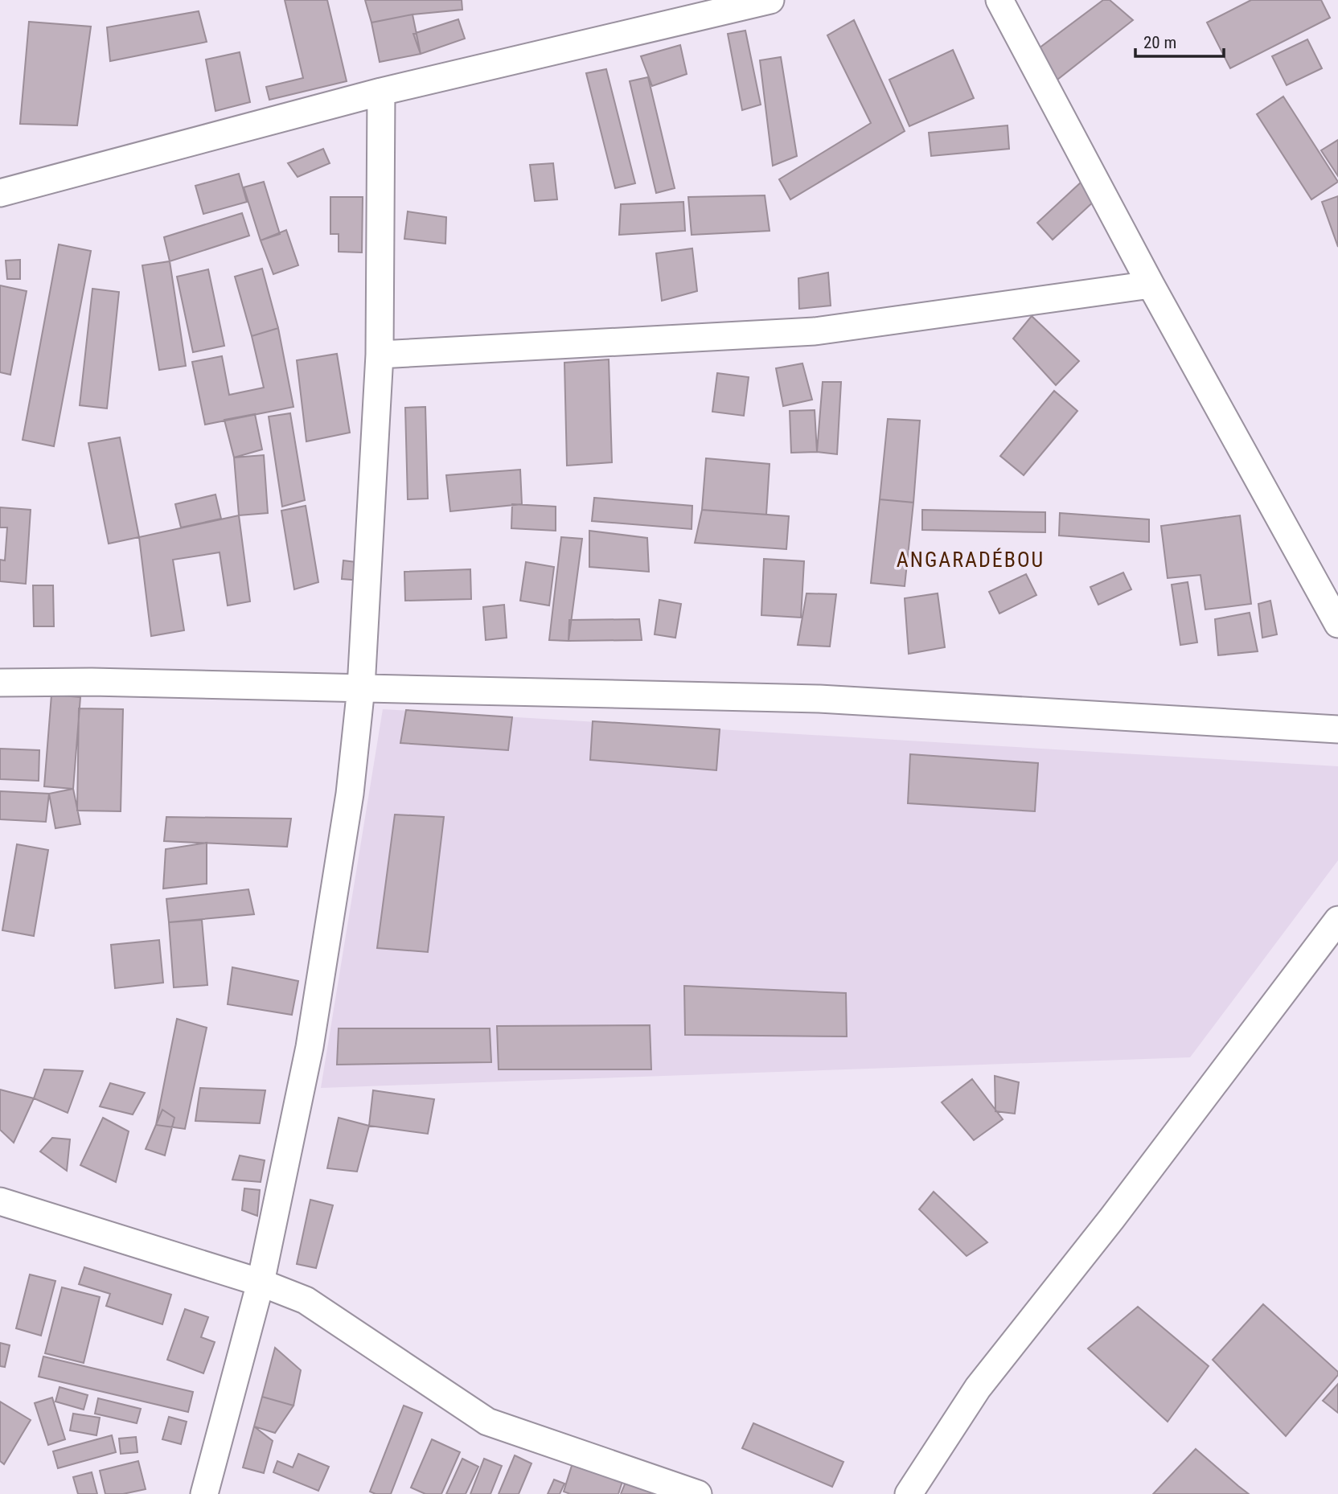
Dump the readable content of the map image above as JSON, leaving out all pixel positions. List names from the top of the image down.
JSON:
{
  "districts": ["ANGARADÉBOU"],
  "scale_bar": "20 m"
}
